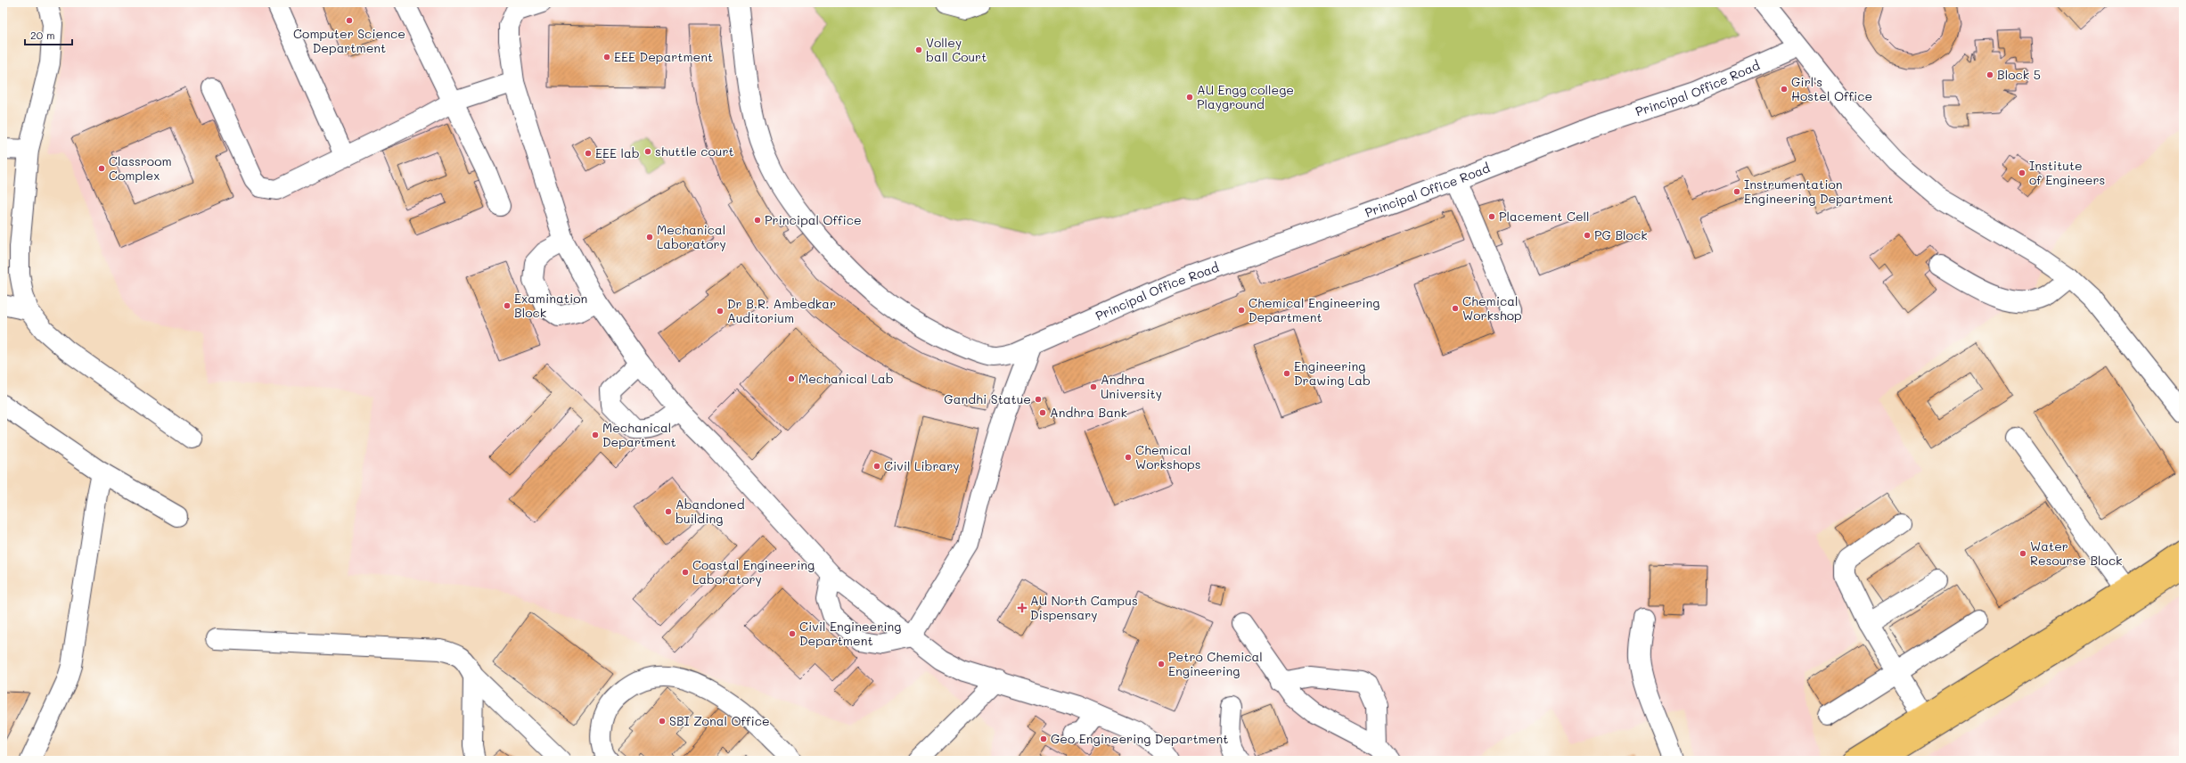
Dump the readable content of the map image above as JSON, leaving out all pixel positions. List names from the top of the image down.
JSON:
{
  "streets": {
    "street": ["Principal Office Road"]
  },
  "places": {
    "other": [
      "Computer Science Department",
      "Volley ball Court",
      "EEE Department",
      "Block 5",
      "Girl's Hostel Office",
      "AU Engg college Playground",
      "shuttle court",
      "EEE lab",
      "Classroom Complex",
      "Institute of Engineers",
      "Instrumentation Engineering Department",
      "Placement Cell",
      "Principal Office",
      "PG Block",
      "Mechanical Laboratory",
      "Examination Block",
      "Chemical Workshop",
      "Chemical Engineering Department",
      "Dr B.R. Ambedkar Auditorium",
      "Engineering Drawing Lab",
      "Mechanical Lab",
      "Andhra University",
      "Gandhi Statue",
      "Andhra Bank",
      "Mechanical Department",
      "Chemical Workshops",
      "Civil Library",
      "Abandoned building",
      "Water Resourse Block",
      "Coastal Engineering Laboratory",
      "Civil Engineering Department",
      "Petro Chemical Engineering",
      "SBI Zonal Office",
      "Geo Engineering Department"
    ],
    "health": ["AU North Campus Dispensary"]
  },
  "scale_bar": "20 m"
}
